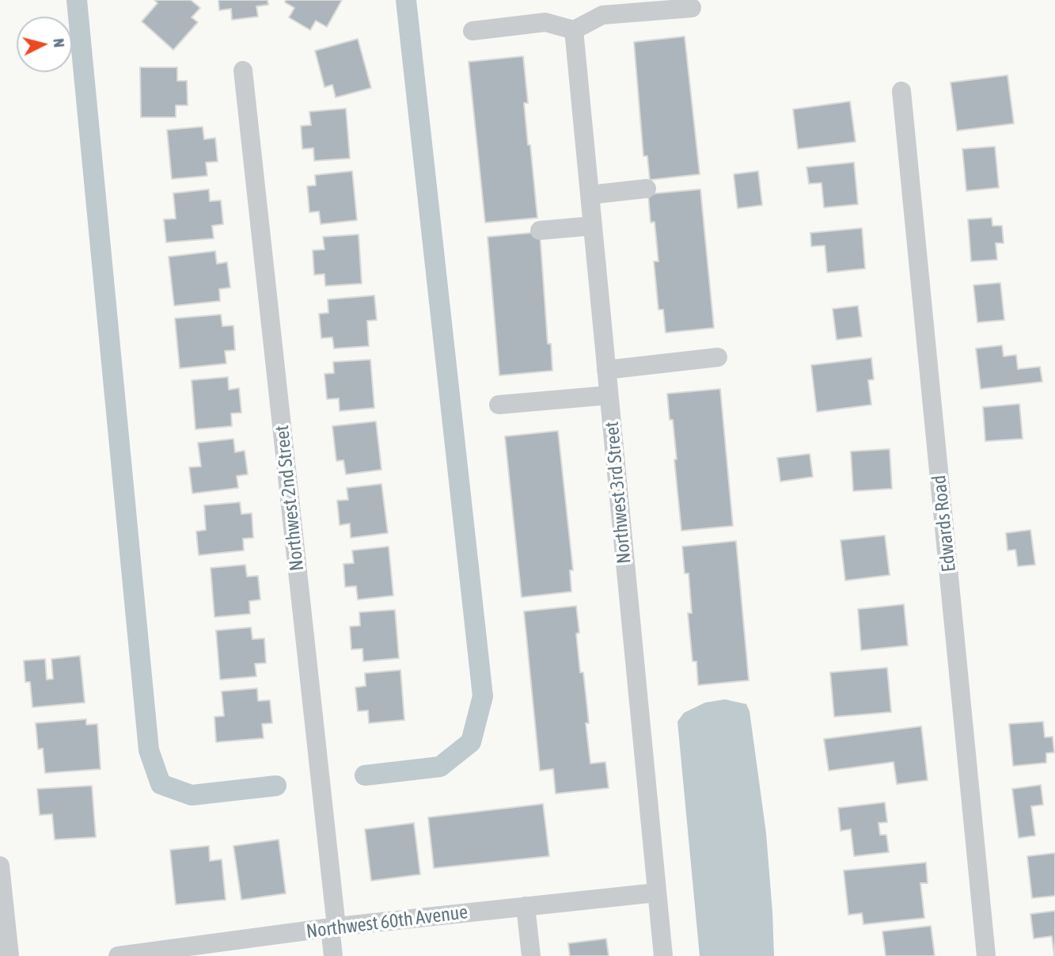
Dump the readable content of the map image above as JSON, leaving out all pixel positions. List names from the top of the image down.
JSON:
{
  "streets": {
    "street": [
      "Northwest 3rd Street",
      "Northwest 2nd Street",
      "Edwards Road",
      "Northwest 60th Avenue"
    ]
  },
  "crossings": [
    ["Northwest 3rd Street", "Northwest 60th Avenue"],
    ["Northwest 2nd Street", "Northwest 60th Avenue"]
  ],
  "north": "right"
}
